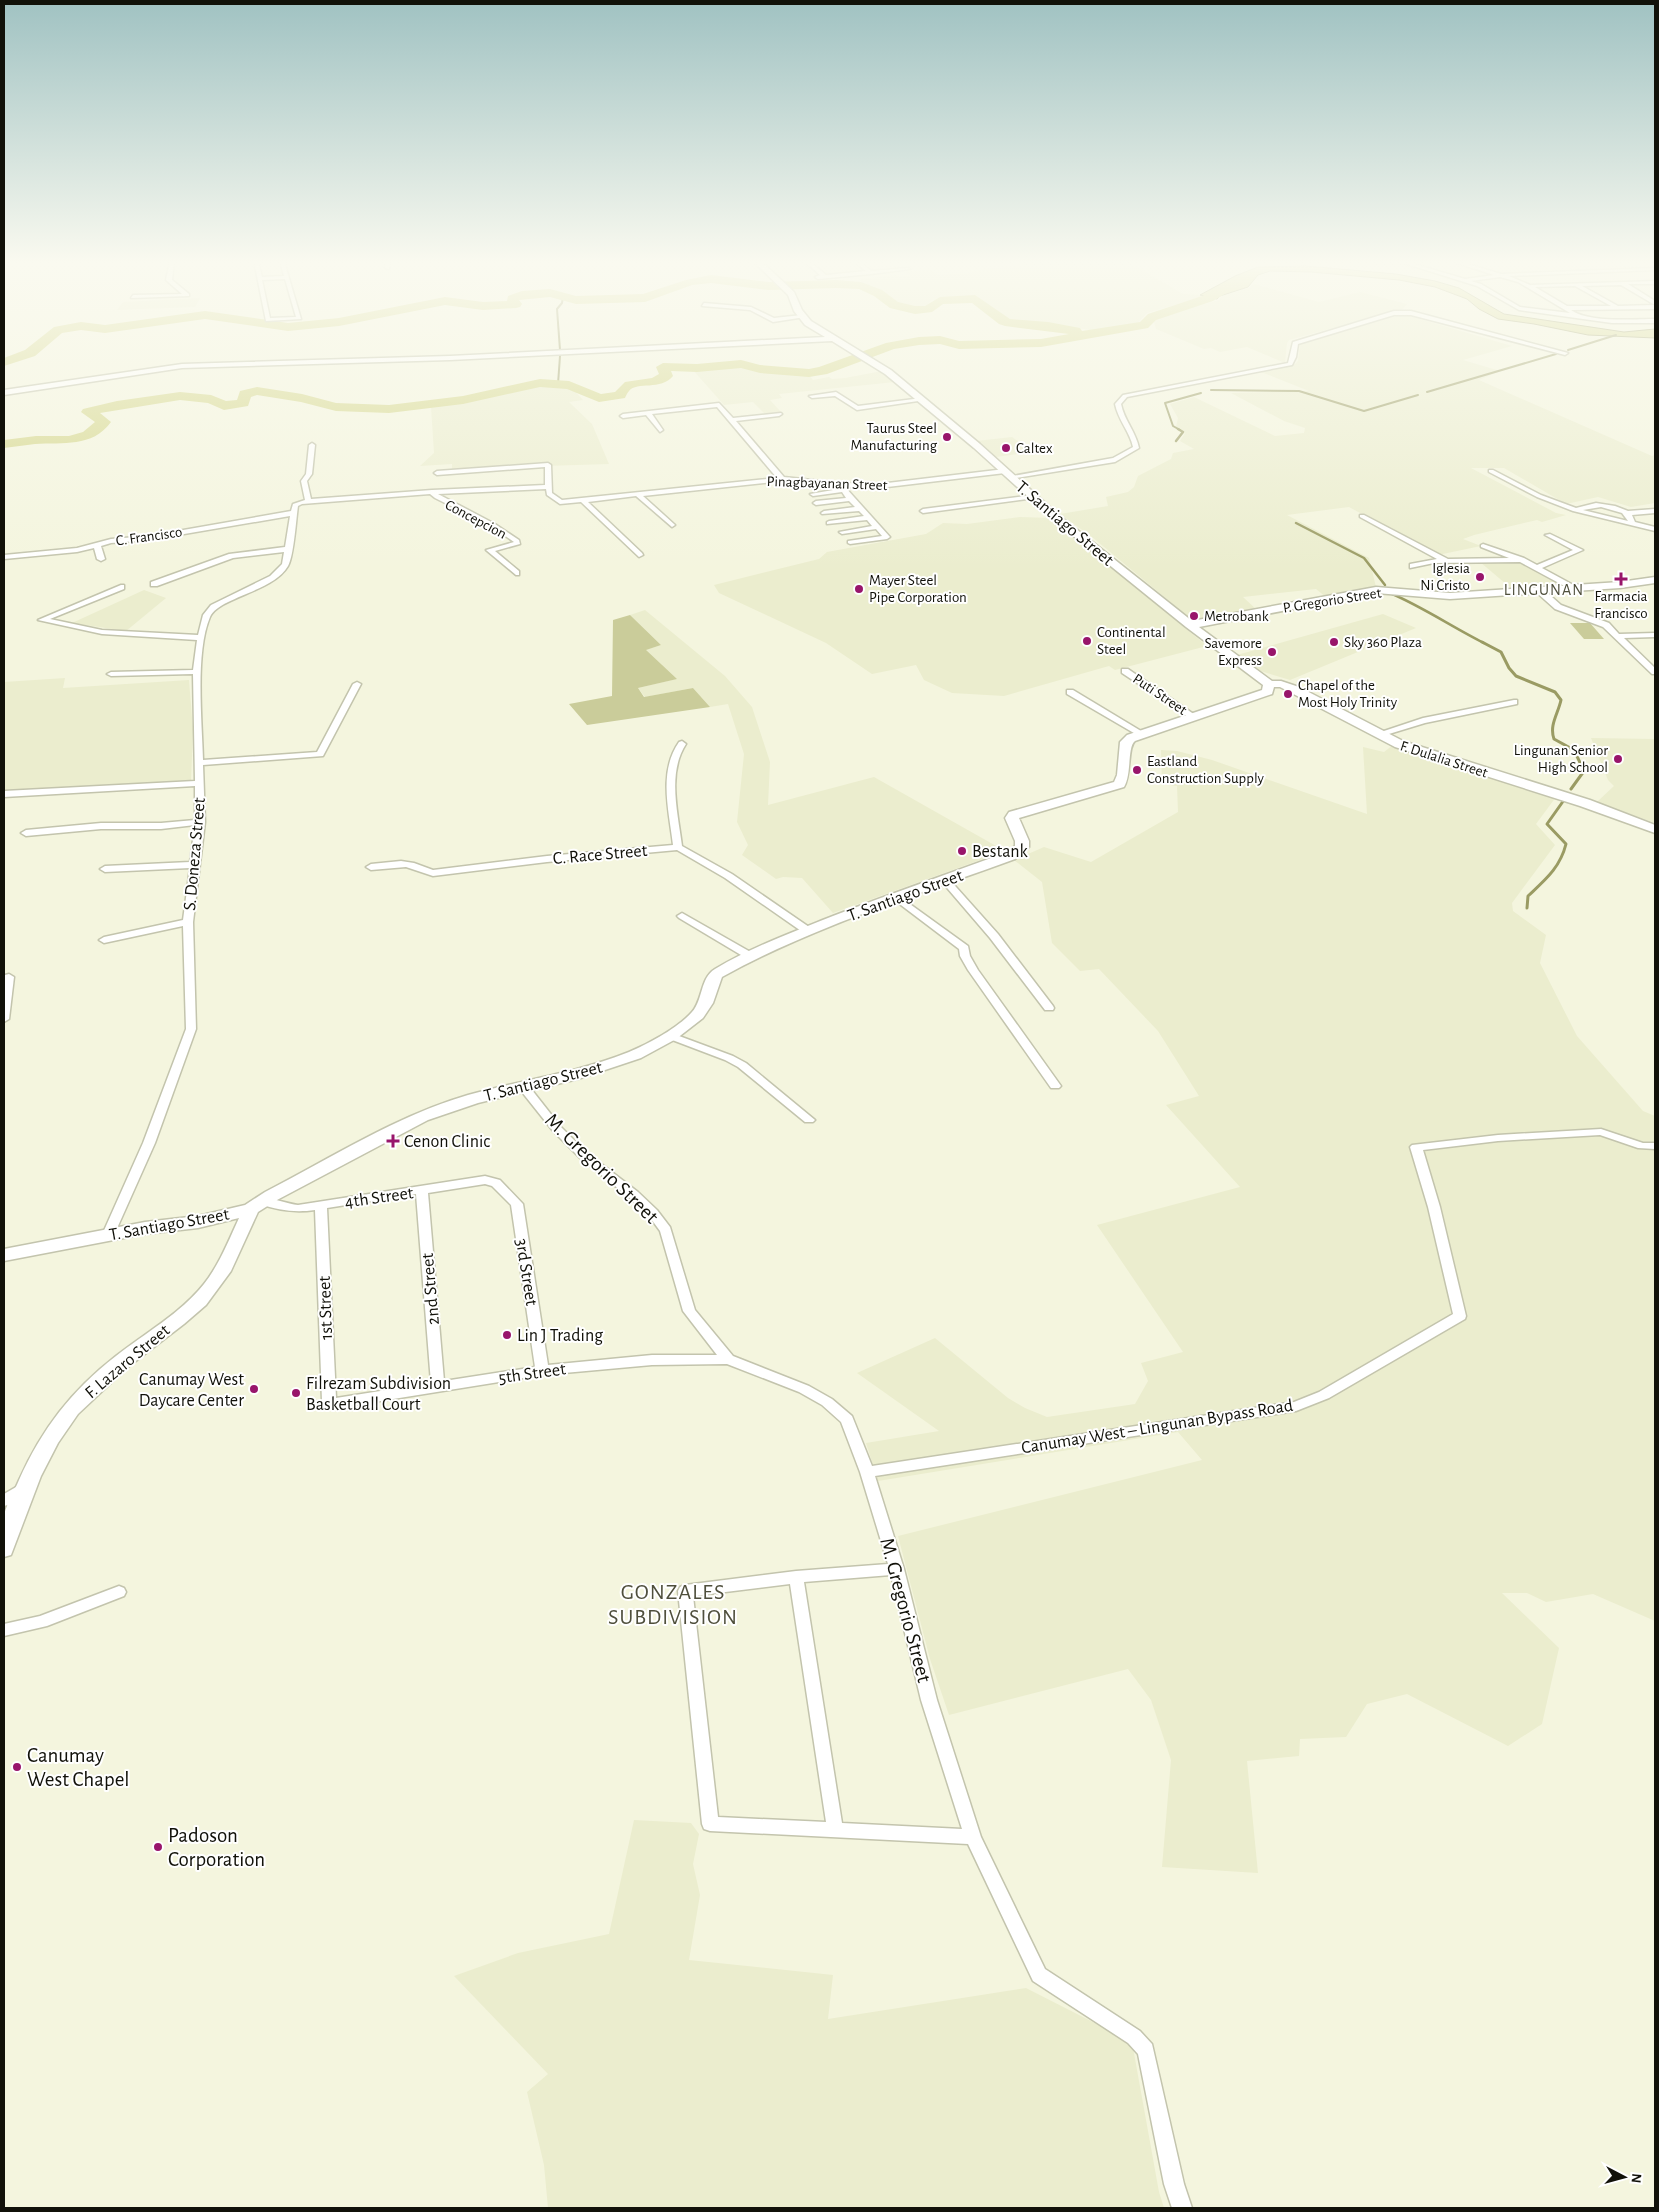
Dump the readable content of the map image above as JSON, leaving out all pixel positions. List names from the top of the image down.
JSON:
{
  "streets": {
    "main road": [
      "T. Santiago Street",
      "P. Gregorio Street",
      "F. Dulalia Street",
      "F. Lazaro Street"
    ],
    "street": [
      "Pinagbayanan Street",
      "Concepcion",
      "C. Francisco",
      "Puti Street",
      "S. Doneza Street",
      "C. Race Street",
      "M. Gregorio Street",
      "4th Street",
      "3rd Street",
      "2nd Street",
      "1st Street",
      "5th Street",
      "Canumay West – Lingunan Bypass Road"
    ]
  },
  "crossings": [
    ["Pinagbayanan Street", "T. Santiago Street"],
    ["T. Santiago Street", "P. Gregorio Street"],
    ["T. Santiago Street", "Puti Street"],
    ["T. Santiago Street", "F. Dulalia Street"],
    ["T. Santiago Street", "S. Doneza Street"],
    ["T. Santiago Street", "M. Gregorio Street"],
    ["T. Santiago Street", "4th Street"],
    ["T. Santiago Street", "F. Lazaro Street"],
    ["C. Francisco", "S. Doneza Street"],
    ["M. Gregorio Street", "5th Street"],
    ["M. Gregorio Street", "Canumay West – Lingunan Bypass Road"],
    ["4th Street", "3rd Street"],
    ["4th Street", "2nd Street"],
    ["4th Street", "1st Street"],
    ["4th Street", "F. Lazaro Street"],
    ["3rd Street", "5th Street"],
    ["2nd Street", "5th Street"],
    ["1st Street", "5th Street"]
  ],
  "districts": ["LINGUNAN", "GONZALES SUBDIVISION"],
  "places": {
    "other": [
      "Taurus Steel Manufacturing",
      "Caltex",
      "Iglesia Ni Cristo",
      "Mayer Steel Pipe Corporation",
      "Metrobank",
      "Continental Steel",
      "Sky 360 Plaza",
      "Savemore Express",
      "Chapel of the Most Holy Trinity",
      "Lingunan Senior High School",
      "Eastland Construction Supply",
      "Bestank",
      "Lin J Trading",
      "Canumay West Daycare Center",
      "Filrezam Subdivision Basketball Court",
      "Canumay West Chapel",
      "Padoson Corporation"
    ],
    "health": ["Farmacia Francisco", "Cenon Clinic"]
  },
  "north": "right"
}
